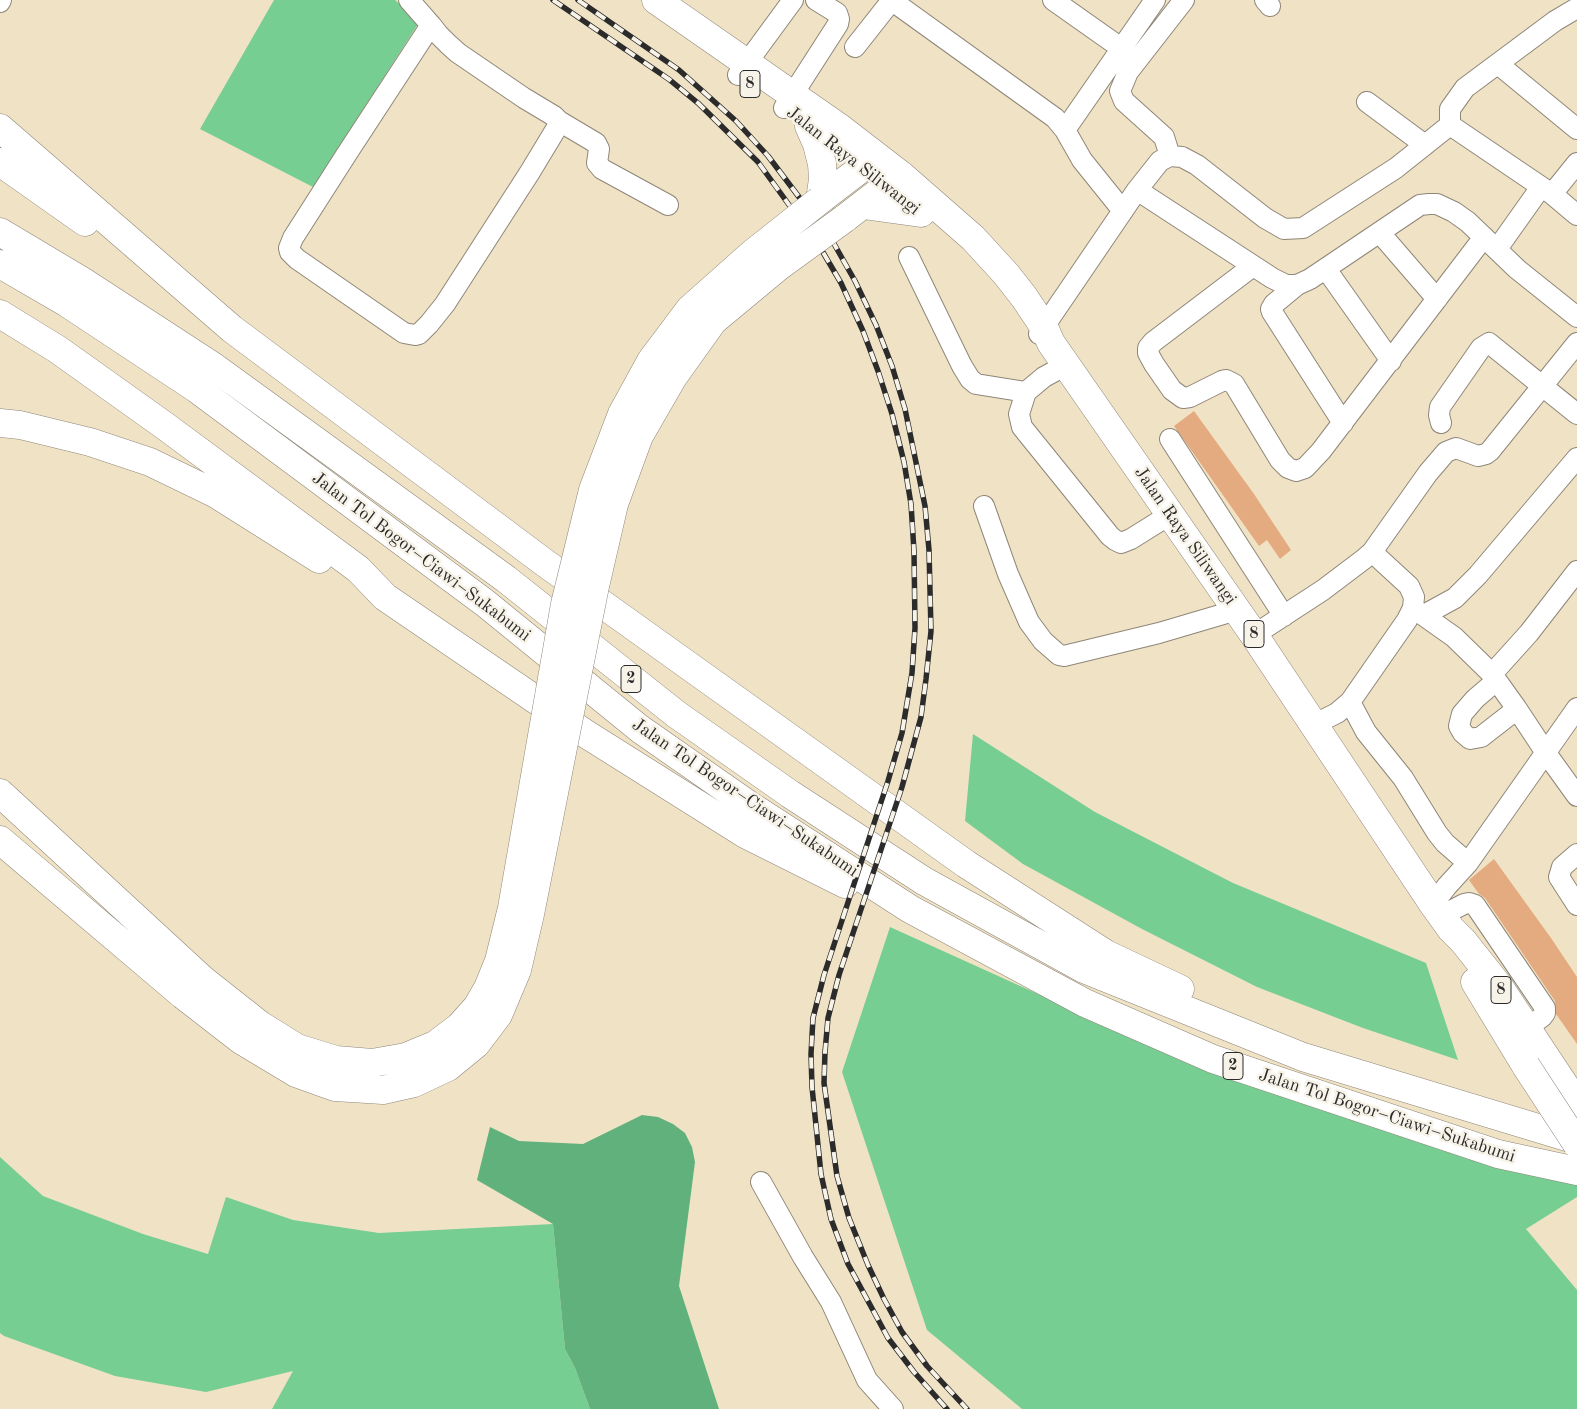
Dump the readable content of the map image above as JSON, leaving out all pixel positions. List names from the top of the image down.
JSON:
{
  "streets": {
    "highway": [
      "8",
      "Jalan Raya Siliwangi",
      "Jalan Tol Bogor–Ciawi–Sukabumi",
      "2"
    ]
  }
}
